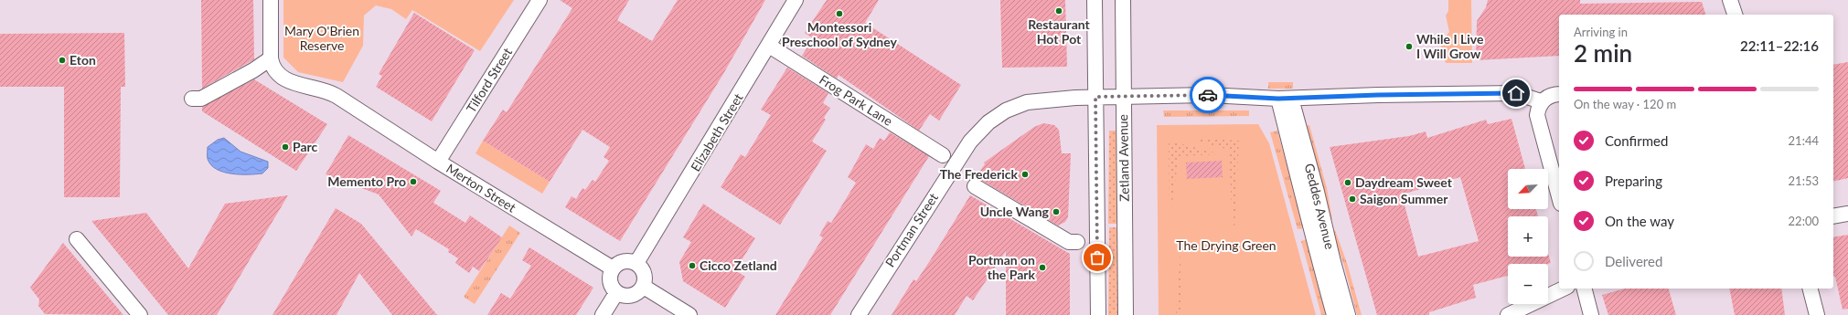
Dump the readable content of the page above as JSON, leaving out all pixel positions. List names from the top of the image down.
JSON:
{
  "streets": {
    "street": [
      "Tilford Street",
      "Frog Park Lane",
      "Elizabeth Street",
      "Zetland Avenue",
      "Merton Street",
      "Geddes Avenue",
      "Portman Street"
    ]
  },
  "crossings": [
    ["Tilford Street", "Merton Street"],
    ["Frog Park Lane", "Elizabeth Street"],
    ["Elizabeth Street", "Merton Street"],
    ["Zetland Avenue", "Portman Street"],
    ["Geddes Avenue", "Portman Street"]
  ],
  "parks": ["Mary O'Brien Reserve", "The Drying Green"],
  "places": [
    "Restaurant Hot Pot",
    "Montessori Preschool of Sydney",
    "While I Live I Will Grow",
    "Eton",
    "Parc",
    "The Frederick",
    "Memento Pro",
    "Daydream Sweet",
    "Saigon Summer",
    "Uncle Wang",
    "Cicco Zetland",
    "Portman on the Park"
  ],
  "north": "bottom left",
  "page": {
    "heading": ["2 min", "Arriving in", "22:11–22:16"],
    "bar": "On the way · 120 m",
    "list": [
      ["Confirmed", "21:44"],
      ["Preparing", "21:53"],
      ["On the way", "22:00"],
      "Delivered"
    ],
    "map_buttons": ["+", "−"]
  }
}
